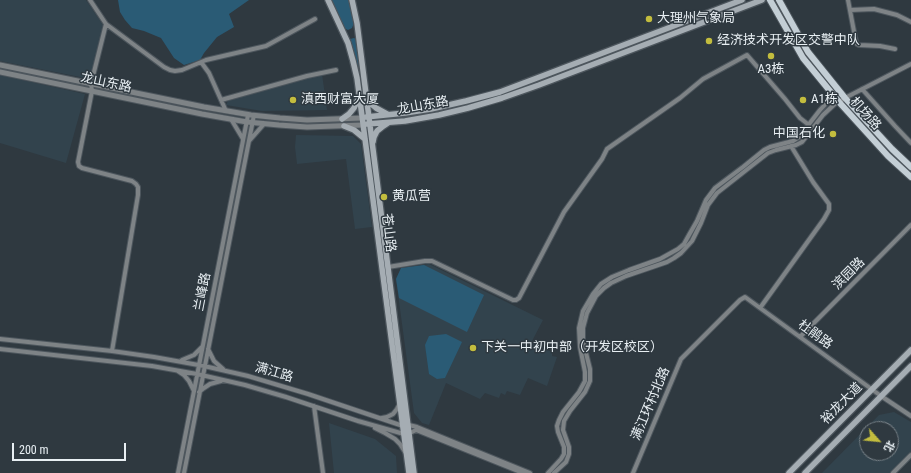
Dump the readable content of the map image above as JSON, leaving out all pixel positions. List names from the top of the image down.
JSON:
{
  "streets": {
    "main road": [
      "龙山东路",
      "机场路",
      "苍山路",
      "裕龙大道"
    ],
    "street": [
      "滨园路",
      "兰峰路",
      "杜鹃路",
      "满江路",
      "满江环村北路"
    ]
  },
  "crossings": [
    ["龙山东路", "苍山路"],
    ["龙山东路", "兰峰路"],
    ["苍山路", "满江路"],
    ["滨园路", "杜鹃路"],
    ["兰峰路", "满江路"],
    ["杜鹃路", "满江环村北路"],
    ["杜鹃路", "裕龙大道"]
  ],
  "places": [
    "大理州气象局",
    "经济技术开发区交警中队",
    "A3栋",
    "滇西财富大厦",
    "A1栋",
    "中国石化",
    "黄瓜营",
    "下关一中初中部（开发区校区）"
  ],
  "scale_bar": "200 m",
  "north": "bottom right"
}
